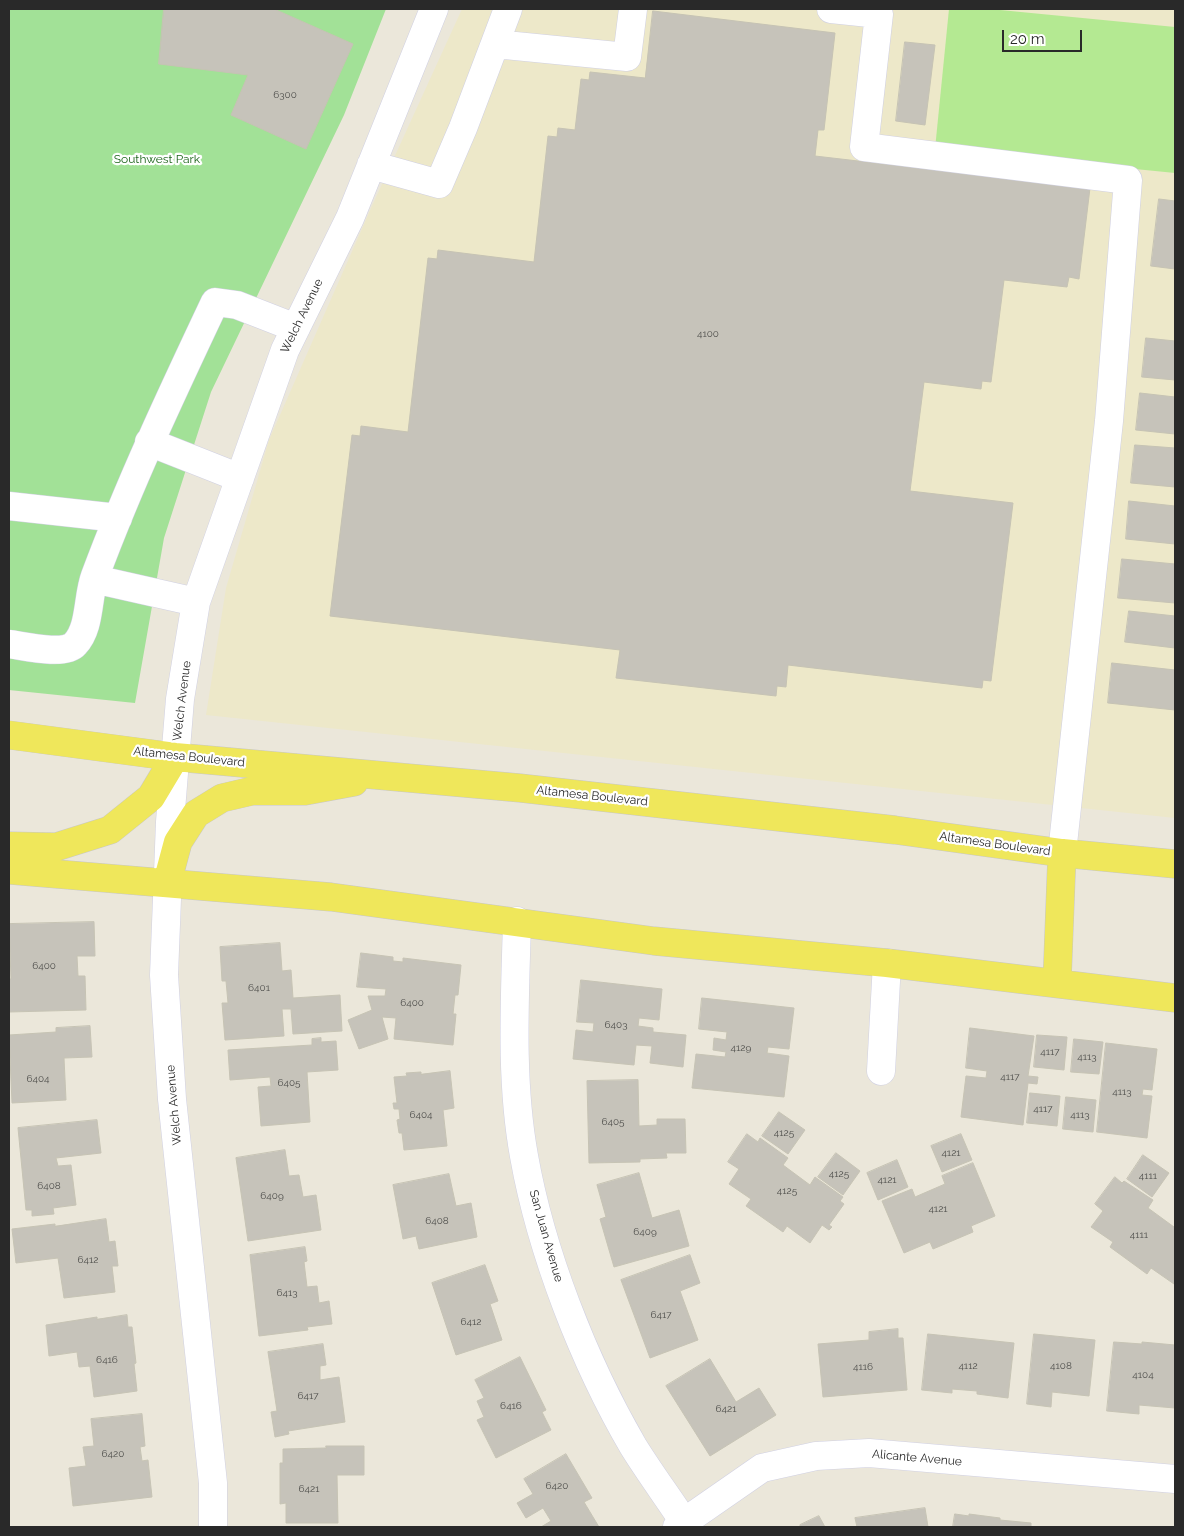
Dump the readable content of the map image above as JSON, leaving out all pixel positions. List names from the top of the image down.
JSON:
{
  "streets": {
    "main road": ["Altamesa Boulevard"],
    "street": ["Welch Avenue", "San Juan Avenue", "Alicante Avenue"]
  },
  "crossings": [
    ["Welch Avenue", "Altamesa Boulevard"],
    ["San Juan Avenue", "Alicante Avenue"]
  ],
  "parks": ["Southwest Park"],
  "house_numbers": [
    "6300",
    "4100",
    "6400",
    "6401",
    "6400",
    "6403",
    "4129",
    "4117",
    "4113",
    "4117",
    "6404",
    "6405",
    "4113",
    "4117",
    "6404",
    "4113",
    "6405",
    "4125",
    "4121",
    "4125",
    "4111",
    "4121",
    "6408",
    "4125",
    "6409",
    "4121",
    "6408",
    "6409",
    "4111",
    "6412",
    "6413",
    "6417",
    "6412",
    "6416",
    "4112",
    "4108",
    "4116",
    "4104",
    "6417",
    "6416",
    "6421",
    "6420",
    "6420",
    "6421"
  ],
  "scale_bar": "20 m"
}
